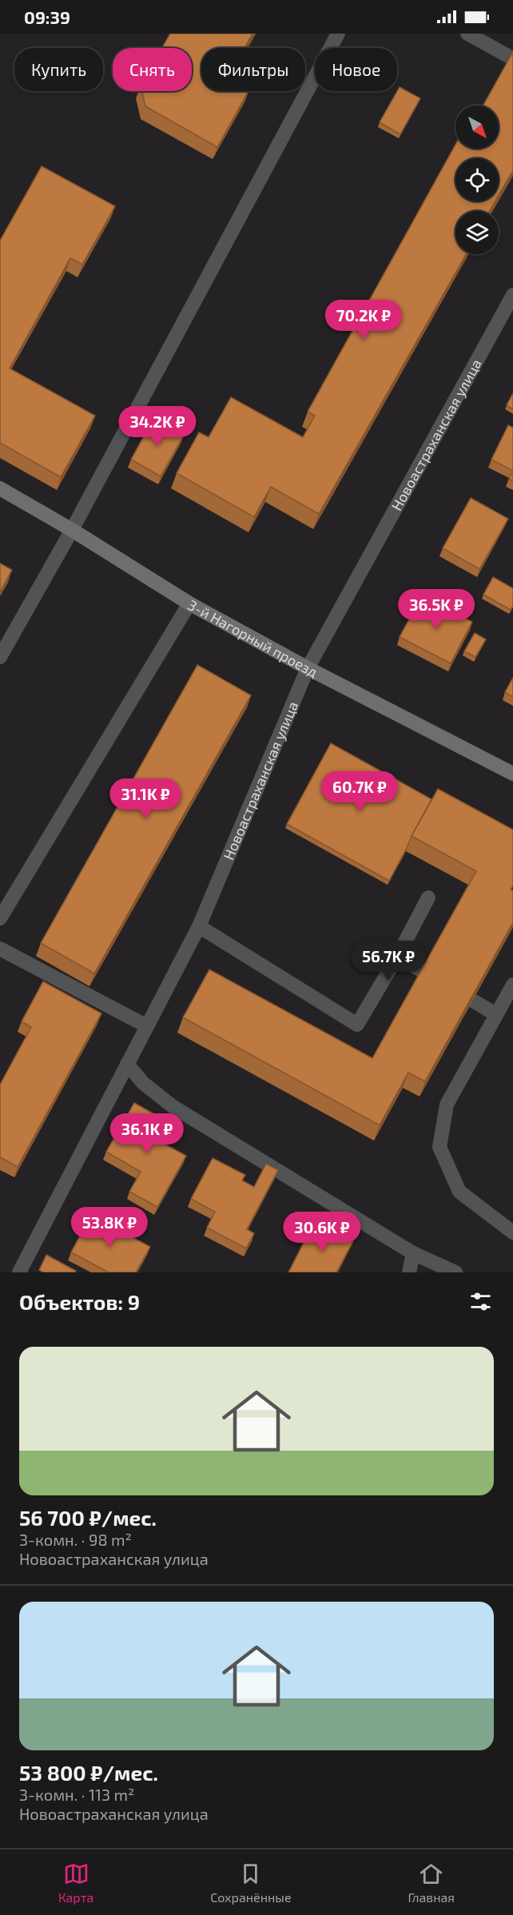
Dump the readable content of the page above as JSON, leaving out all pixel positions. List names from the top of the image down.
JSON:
{
  "streets": {
    "street": ["Новоастраханская улица", "3-й Нагорный проезд"]
  },
  "crossings": [
    ["Новоастраханская улица", "3-й Нагорный проезд"]
  ],
  "north": "bottom right",
  "page": {
    "status": "09:39",
    "chip": [
      "Купить",
      "Снять",
      "Фильтры",
      "Новое"
    ],
    "price": [
      "70.2K ₽",
      "34.2K ₽",
      "36.5K ₽",
      "60.7K ₽",
      "31.1K ₽",
      "56.7K ₽",
      "36.1K ₽",
      "53.8K ₽",
      "30.6K ₽"
    ],
    "heading": "Объектов: 9",
    "list": [
      {
        "name": "56 700 ₽/мес.",
        "note": "3-комн. · 98 m² · Новоастраханская улица"
      },
      {
        "name": "53 800 ₽/мес.",
        "note": "3-комн. · 113 m² · Новоастраханская улица"
      }
    ],
    "tabs": ["Карта", "Сохранённые", "Главная"]
  }
}
